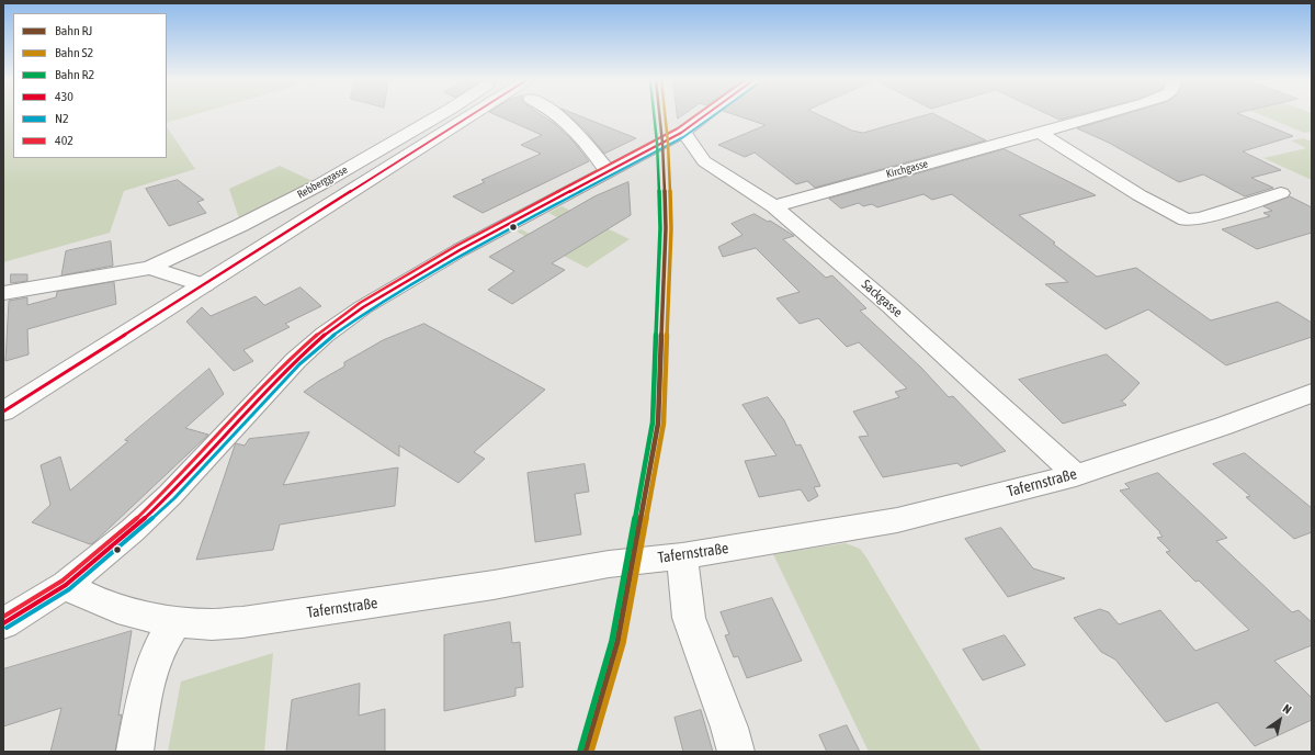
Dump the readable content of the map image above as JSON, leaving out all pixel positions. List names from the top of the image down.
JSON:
{
  "streets": {
    "street": [
      "Kirchgasse",
      "Rebberggasse",
      "Sackgasse",
      "Tafernstraße"
    ]
  },
  "crossings": [
    ["Kirchgasse", "Sackgasse"],
    ["Sackgasse", "Tafernstraße"]
  ],
  "lines": [
    "rail line RJ",
    "rail line S2",
    "rail line R2",
    "transit line 430",
    "transit line N2",
    "transit line 402"
  ],
  "legend": [
    "Bahn RJ",
    "Bahn S2",
    "Bahn R2",
    "430",
    "N2",
    "402"
  ],
  "north": "top right"
}
